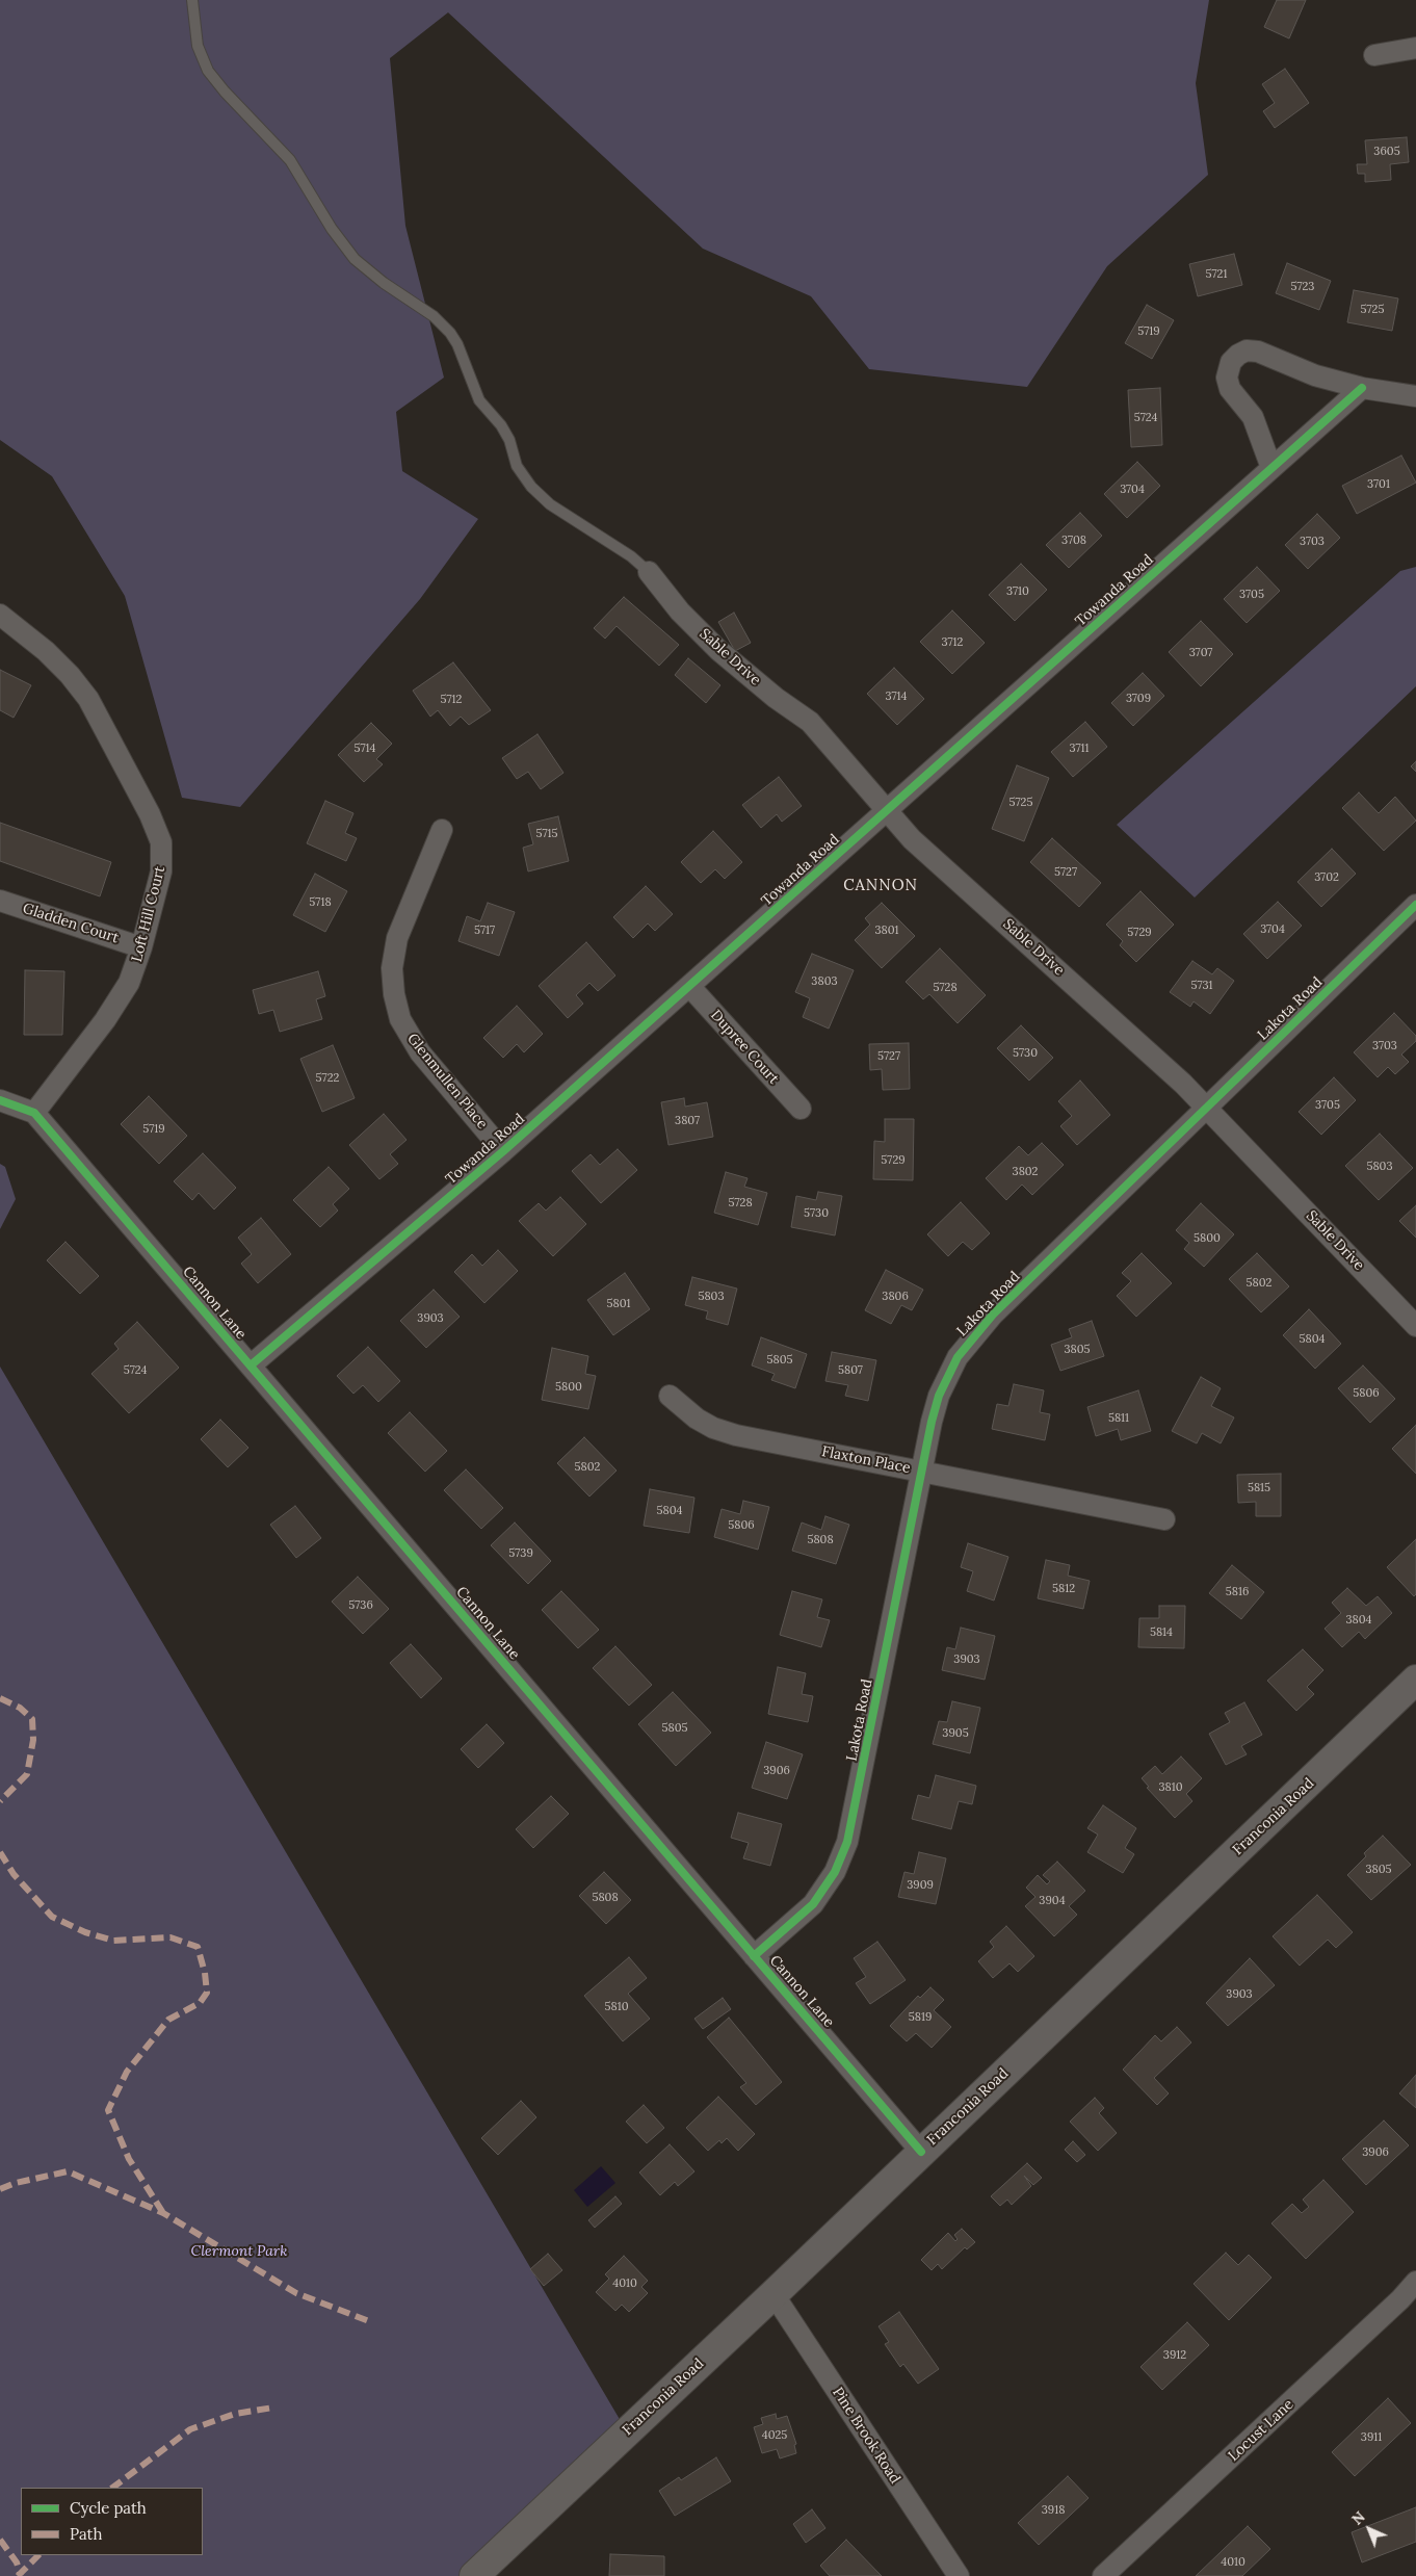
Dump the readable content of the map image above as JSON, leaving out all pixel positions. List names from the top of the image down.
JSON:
{
  "streets": {
    "main road": ["Franconia Road"],
    "street": [
      "Towanda Road",
      "Sable Drive",
      "Loft Hill Court",
      "Gladden Court",
      "Lakota Road",
      "Dupree Court",
      "Glenmullen Place",
      "Cannon Lane",
      "Flaxton Place",
      "Locust Lane",
      "Pine Brook Road"
    ]
  },
  "crossings": [
    ["Towanda Road", "Sable Drive"],
    ["Towanda Road", "Dupree Court"],
    ["Towanda Road", "Glenmullen Place"],
    ["Towanda Road", "Cannon Lane"],
    ["Sable Drive", "Lakota Road"],
    ["Loft Hill Court", "Gladden Court"],
    ["Loft Hill Court", "Cannon Lane"],
    ["Lakota Road", "Cannon Lane"],
    ["Lakota Road", "Flaxton Place"],
    ["Cannon Lane", "Franconia Road"],
    ["Franconia Road", "Pine Brook Road"]
  ],
  "districts": ["CANNON"],
  "parks": ["Clermont Park"],
  "house_numbers": [
    "3605",
    "5721",
    "5723",
    "5725",
    "5719",
    "5724",
    "3701",
    "3704",
    "3708",
    "3703",
    "3710",
    "3705",
    "3712",
    "3707",
    "3714",
    "3709",
    "5712",
    "5714",
    "3711",
    "5725",
    "5715",
    "5727",
    "3702",
    "5718",
    "3704",
    "5717",
    "3801",
    "5729",
    "3803",
    "5731",
    "5728",
    "3703",
    "5730",
    "5727",
    "5722",
    "3705",
    "3807",
    "5719",
    "5729",
    "5803",
    "3802",
    "5728",
    "5730",
    "5800",
    "5802",
    "5803",
    "3806",
    "5801",
    "3903",
    "5804",
    "3805",
    "5805",
    "5724",
    "5807",
    "5800",
    "5806",
    "5811",
    "5802",
    "5815",
    "5804",
    "5806",
    "5808",
    "5739",
    "5812",
    "5816",
    "5736",
    "3804",
    "5814",
    "3903",
    "5805",
    "3905",
    "3906",
    "3810",
    "3805",
    "3909",
    "5808",
    "3904",
    "3903",
    "5810",
    "5819",
    "3906",
    "4010",
    "3912",
    "4025",
    "3911",
    "3918",
    "4010"
  ],
  "legend": ["Cycle path", "Path"],
  "north": "top left"
}
